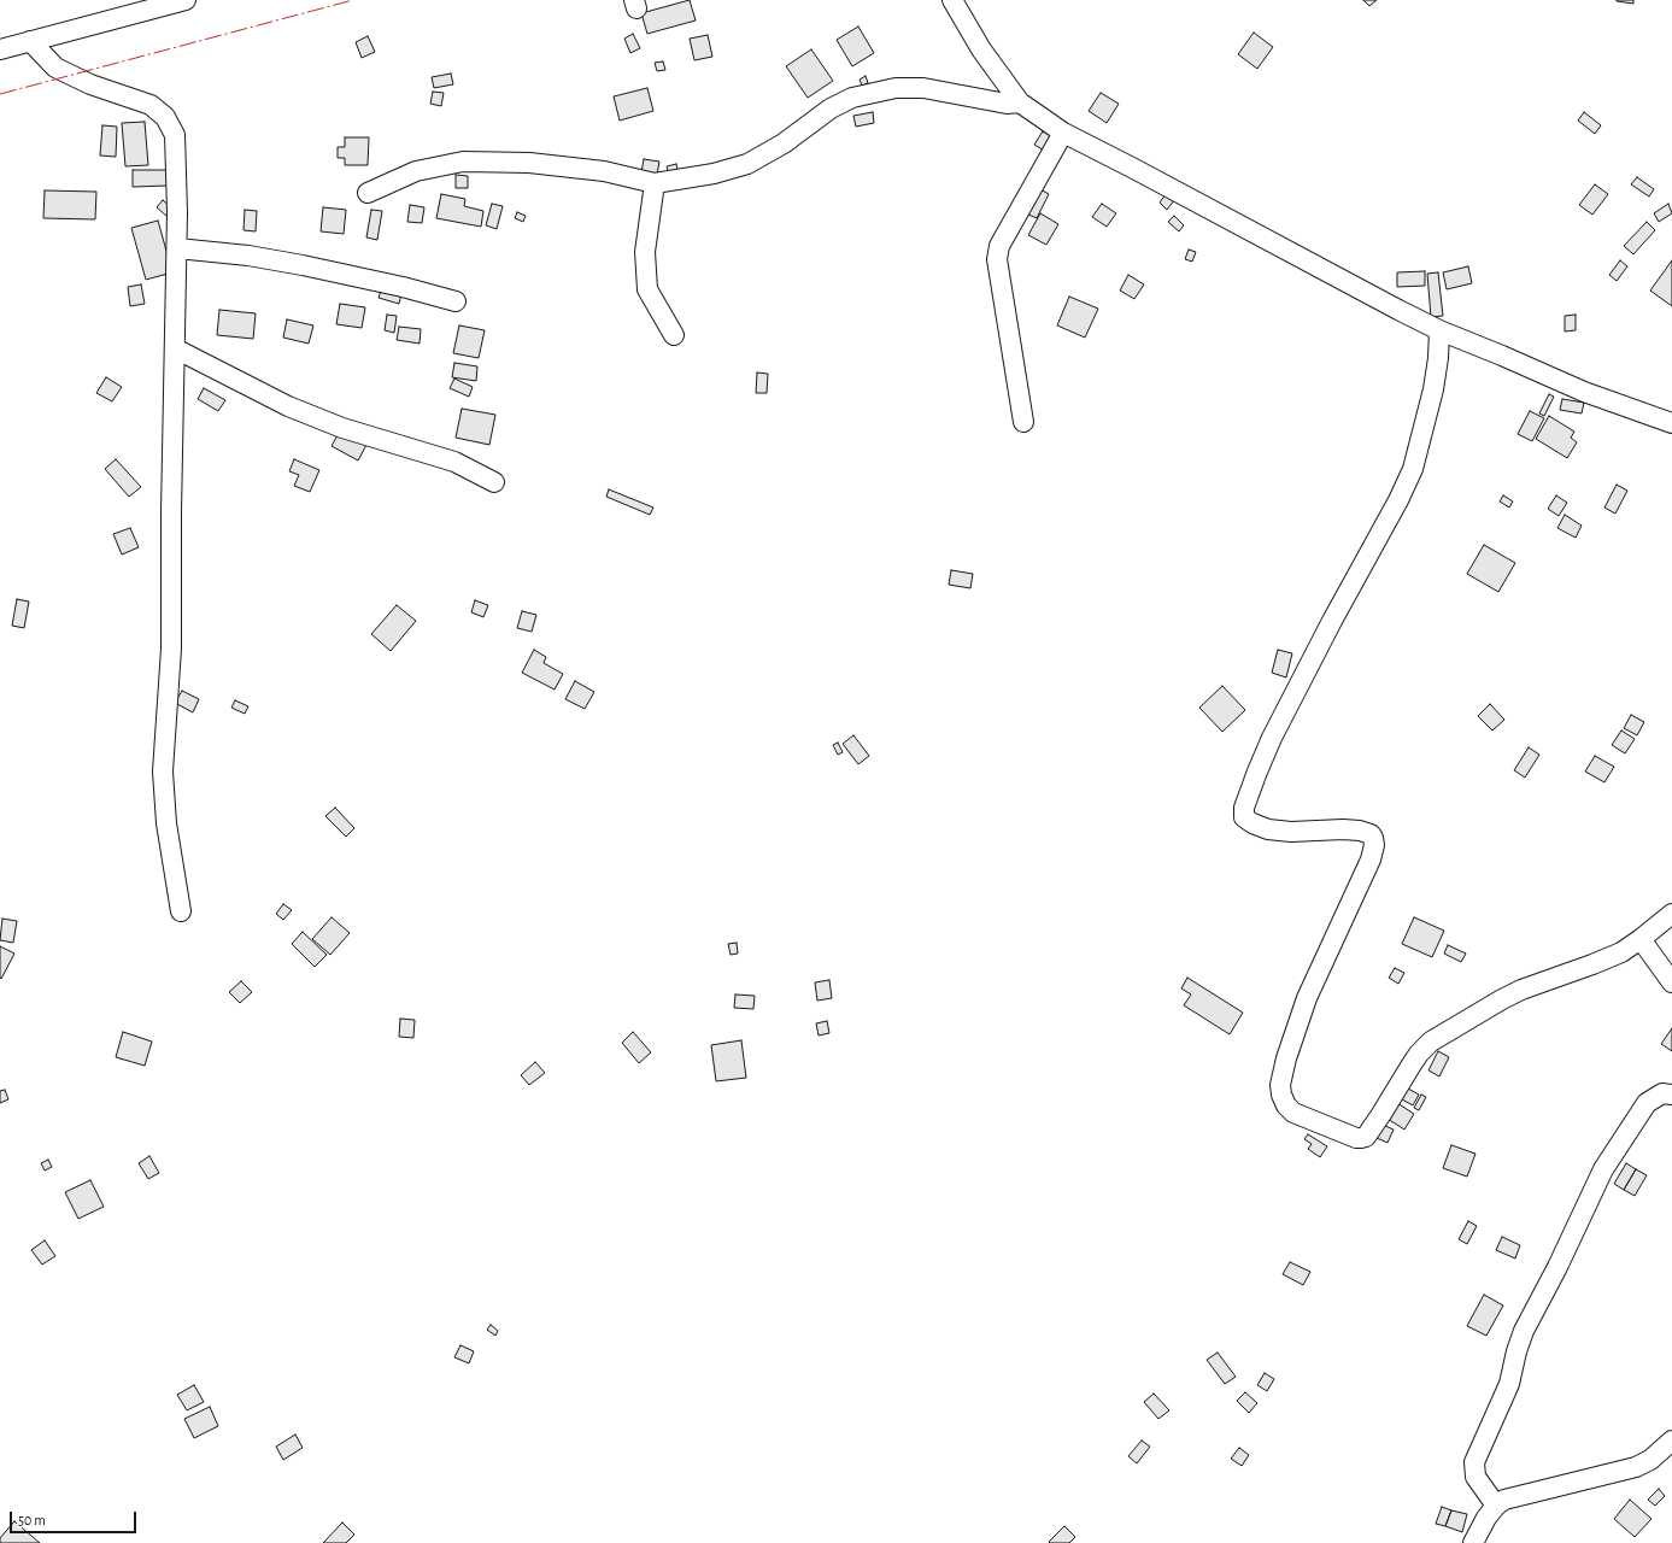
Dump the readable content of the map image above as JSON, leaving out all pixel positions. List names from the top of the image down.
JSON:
{
  "scale_bar": "50 m"
}
